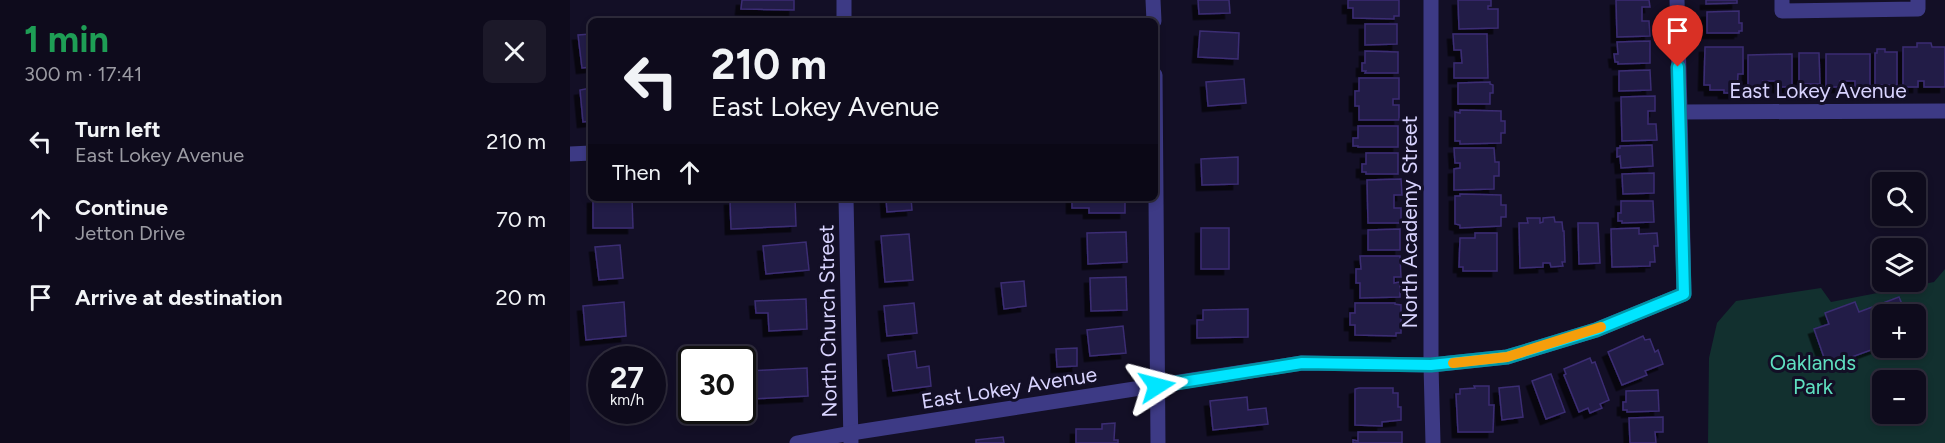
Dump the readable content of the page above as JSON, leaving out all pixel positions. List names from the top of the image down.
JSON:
{
  "streets": {
    "street": ["East Lokey Avenue", "North Academy Street", "North Church Street"]
  },
  "crossings": [
    ["East Lokey Avenue", "North Academy Street"],
    ["East Lokey Avenue", "North Church Street"]
  ],
  "parks": ["Oaklands Park"],
  "page": {
    "heading": ["1 min", "300 m · 17:41"],
    "turn": ["210 m", "East Lokey Avenue"],
    "list": [
      {
        "name": "Turn left",
        "note": "East Lokey Avenue",
        "value": "210 m"
      },
      {
        "name": "Continue",
        "note": "Jetton Drive",
        "value": "70 m"
      },
      {
        "name": "Arrive at destination",
        "value": "20 m"
      }
    ],
    "then": "Then",
    "map_buttons": ["+", "−"],
    "speed": "27 km/h",
    "limit": "30"
  }
}
